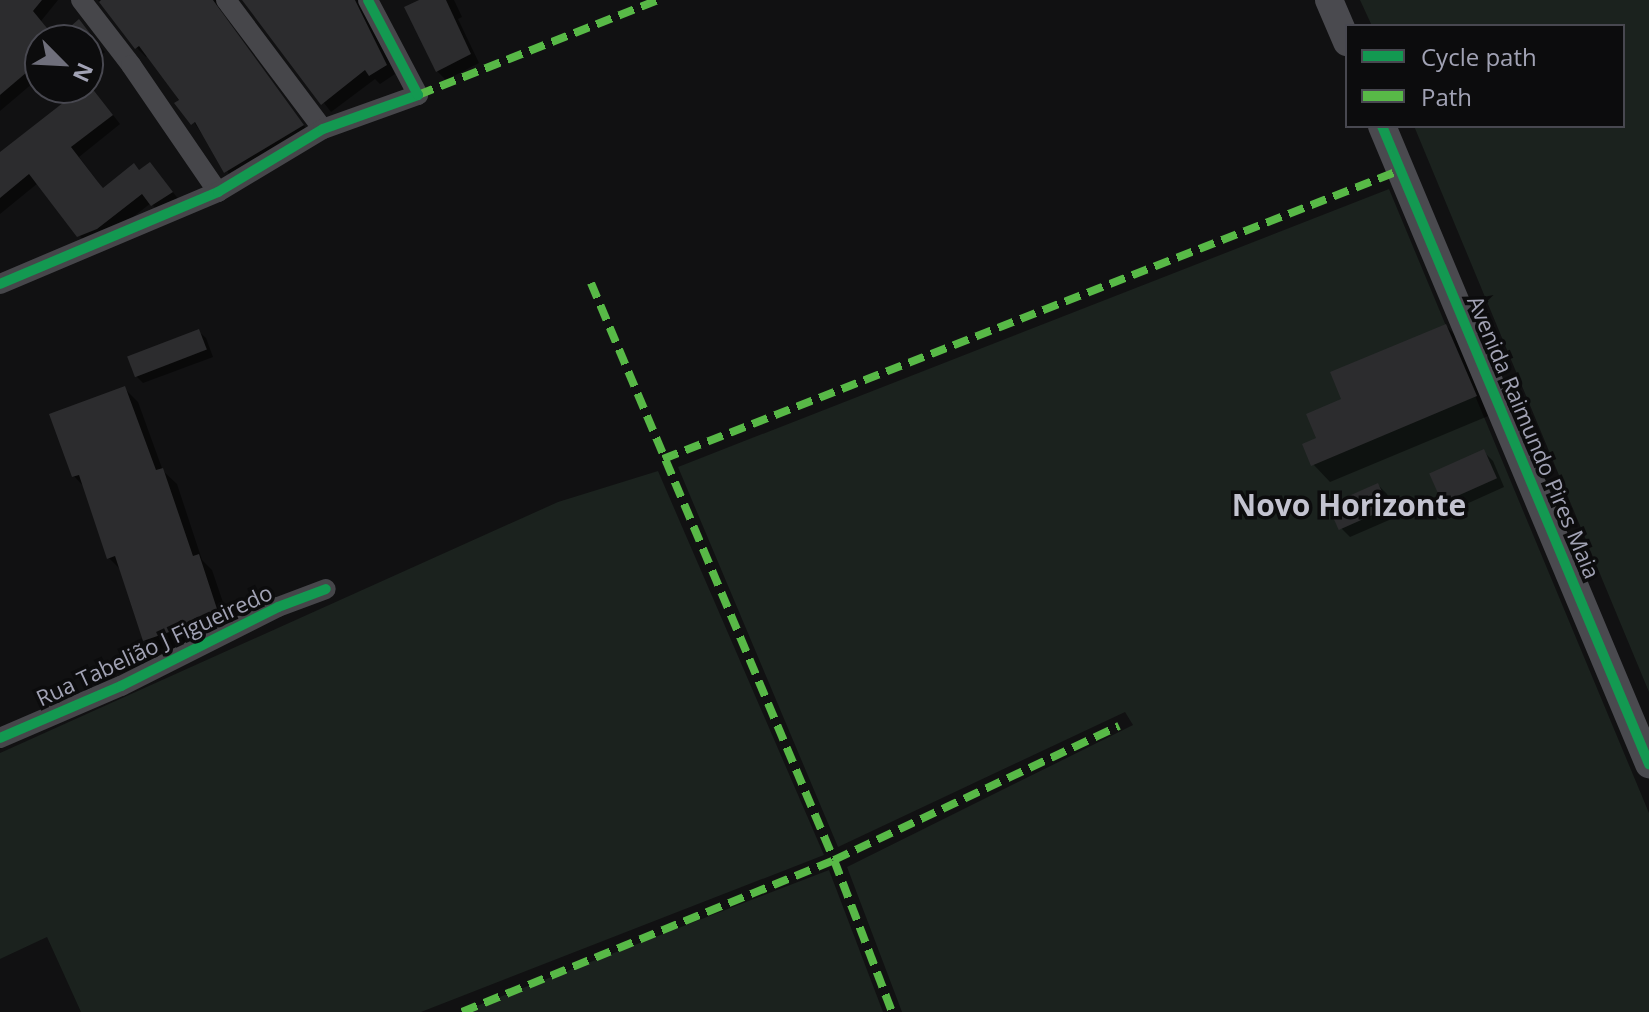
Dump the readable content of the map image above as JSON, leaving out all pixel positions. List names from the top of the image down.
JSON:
{
  "streets": {
    "street": ["Avenida Raimundo Pires Maia", "Rua Tabelião J Figueiredo"]
  },
  "districts": ["Novo Horizonte"],
  "legend": ["Cycle path", "Path"],
  "north": "bottom right"
}
